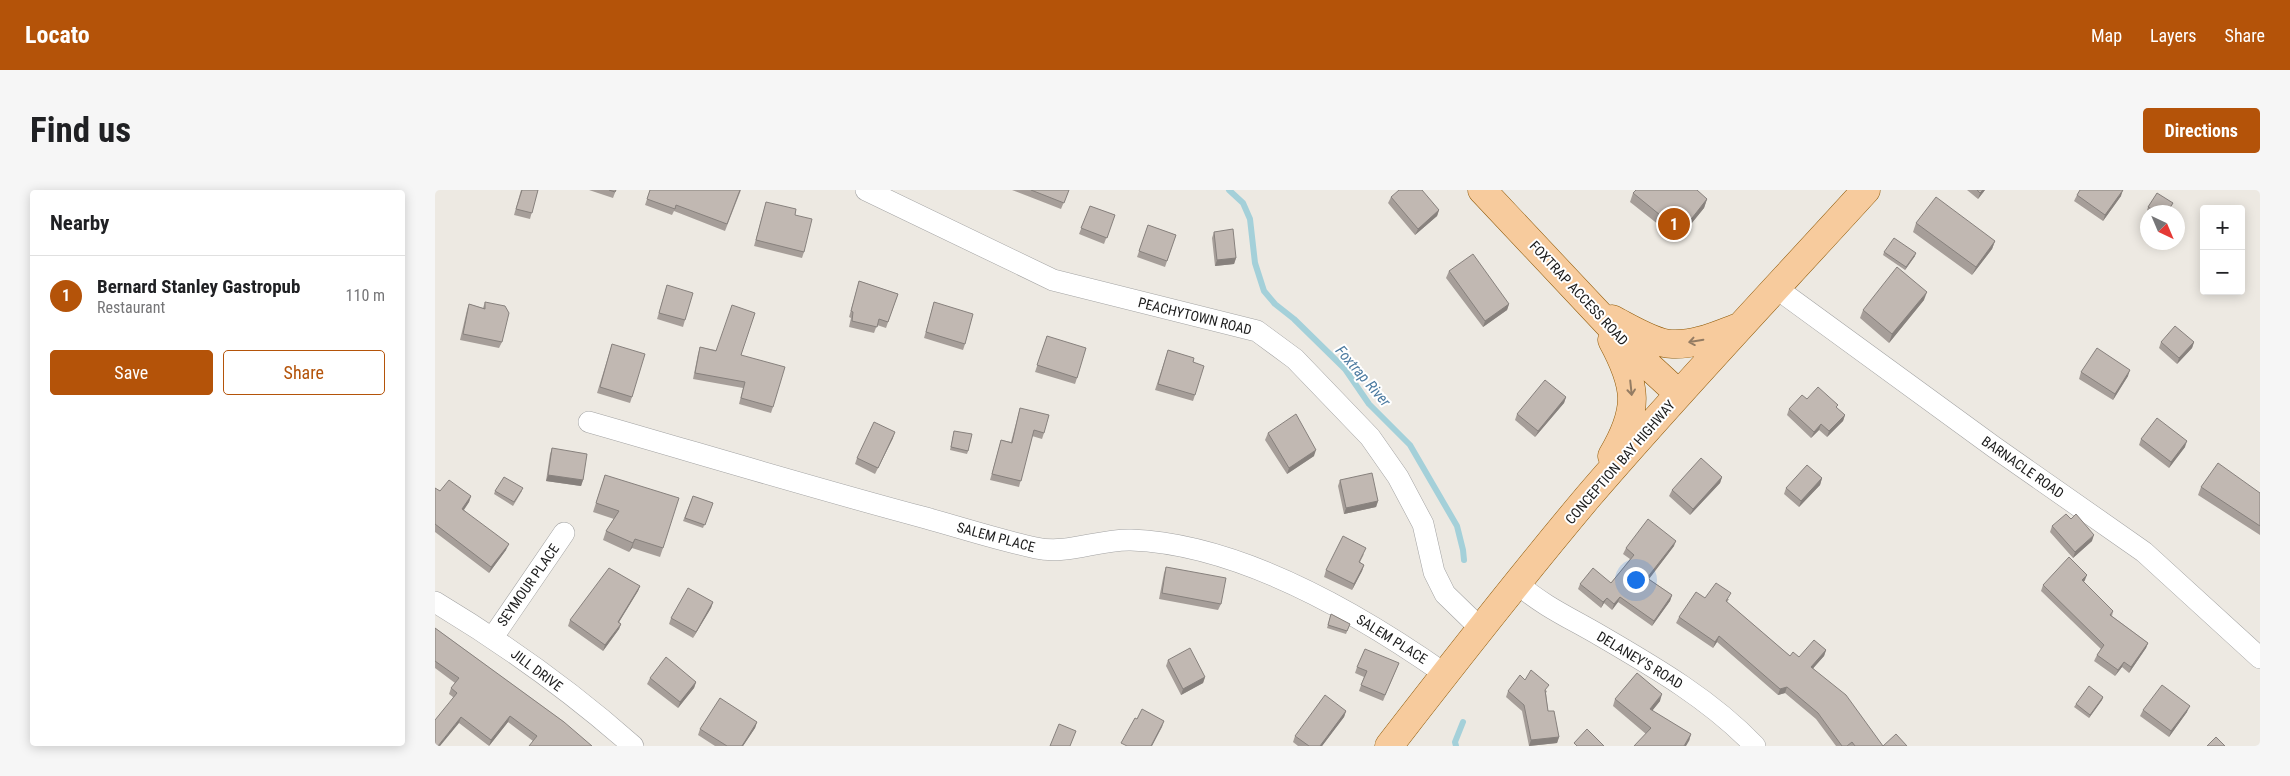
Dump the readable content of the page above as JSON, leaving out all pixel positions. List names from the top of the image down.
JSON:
{
  "streets": {
    "main road": ["FOXTRAP ACCESS ROAD", "CONCEPTION BAY HIGHWAY"],
    "street": [
      "PEACHYTOWN ROAD",
      "BARNACLE ROAD",
      "SALEM PLACE",
      "SEYMOUR PLACE",
      "DELANEY'S ROAD",
      "JILL DRIVE"
    ]
  },
  "crossings": [
    ["FOXTRAP ACCESS ROAD", "CONCEPTION BAY HIGHWAY"],
    ["PEACHYTOWN ROAD", "CONCEPTION BAY HIGHWAY"],
    ["CONCEPTION BAY HIGHWAY", "BARNACLE ROAD"],
    ["CONCEPTION BAY HIGHWAY", "SALEM PLACE"],
    ["CONCEPTION BAY HIGHWAY", "DELANEY'S ROAD"],
    ["SEYMOUR PLACE", "JILL DRIVE"]
  ],
  "water": ["Foxtrap River"],
  "north": "bottom right",
  "page": {
    "header": "Locato",
    "nav": ["Map", "Layers", "Share"],
    "buttons": [
      "Directions",
      ["Save", "Share"]
    ],
    "title": "Find us",
    "heading": "Nearby",
    "map_buttons": ["+", "−"],
    "pins": "1",
    "list": [
      {
        "mark": "1",
        "name": "Bernard Stanley Gastropub",
        "note": "Restaurant",
        "value": "110 m"
      }
    ]
  }
}
